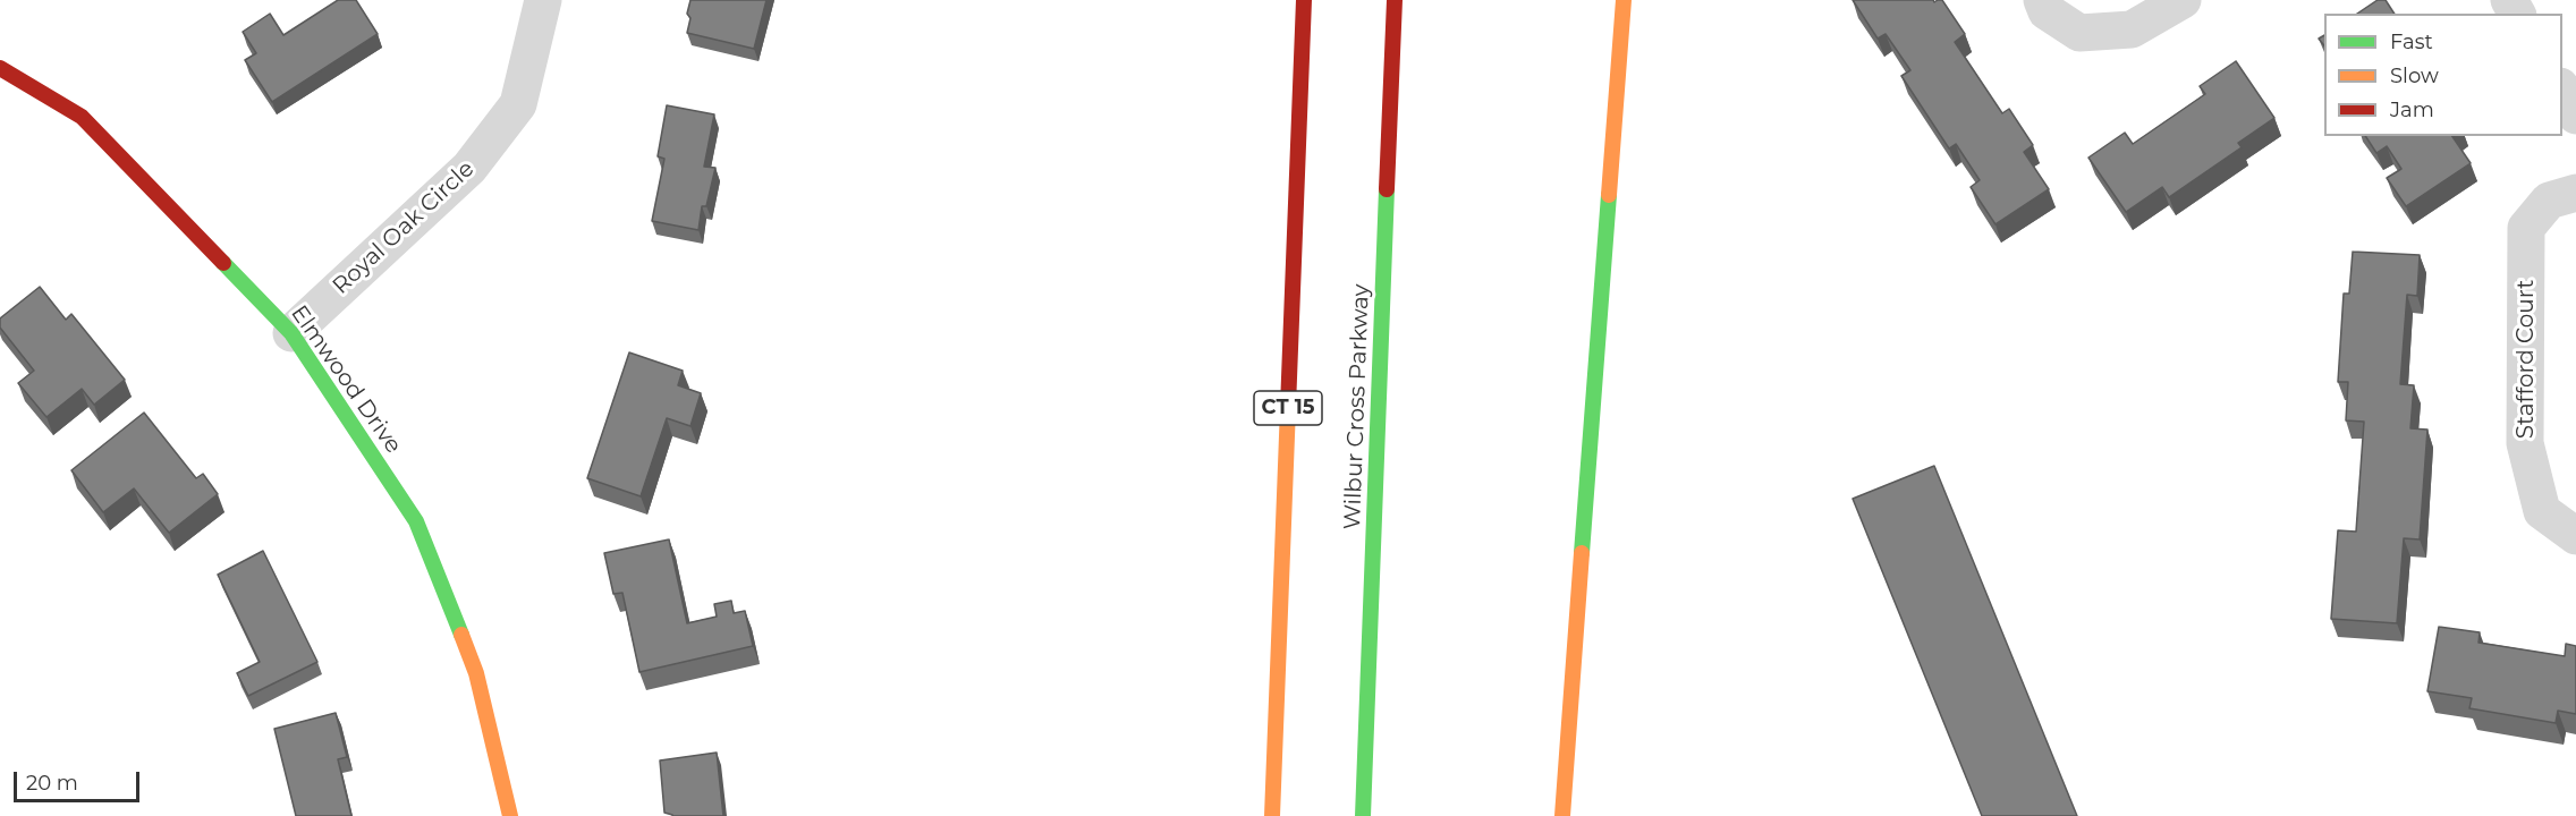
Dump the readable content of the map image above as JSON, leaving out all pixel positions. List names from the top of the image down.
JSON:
{
  "streets": {
    "main road": ["Elmwood Drive", "Wilbur Cross Parkway", "CT 15"],
    "street": ["Royal Oak Circle", "Stafford Court"]
  },
  "crossings": [
    ["Royal Oak Circle", "Elmwood Drive"]
  ],
  "legend": ["Fast", "Slow", "Jam"],
  "scale_bar": "20 m"
}
